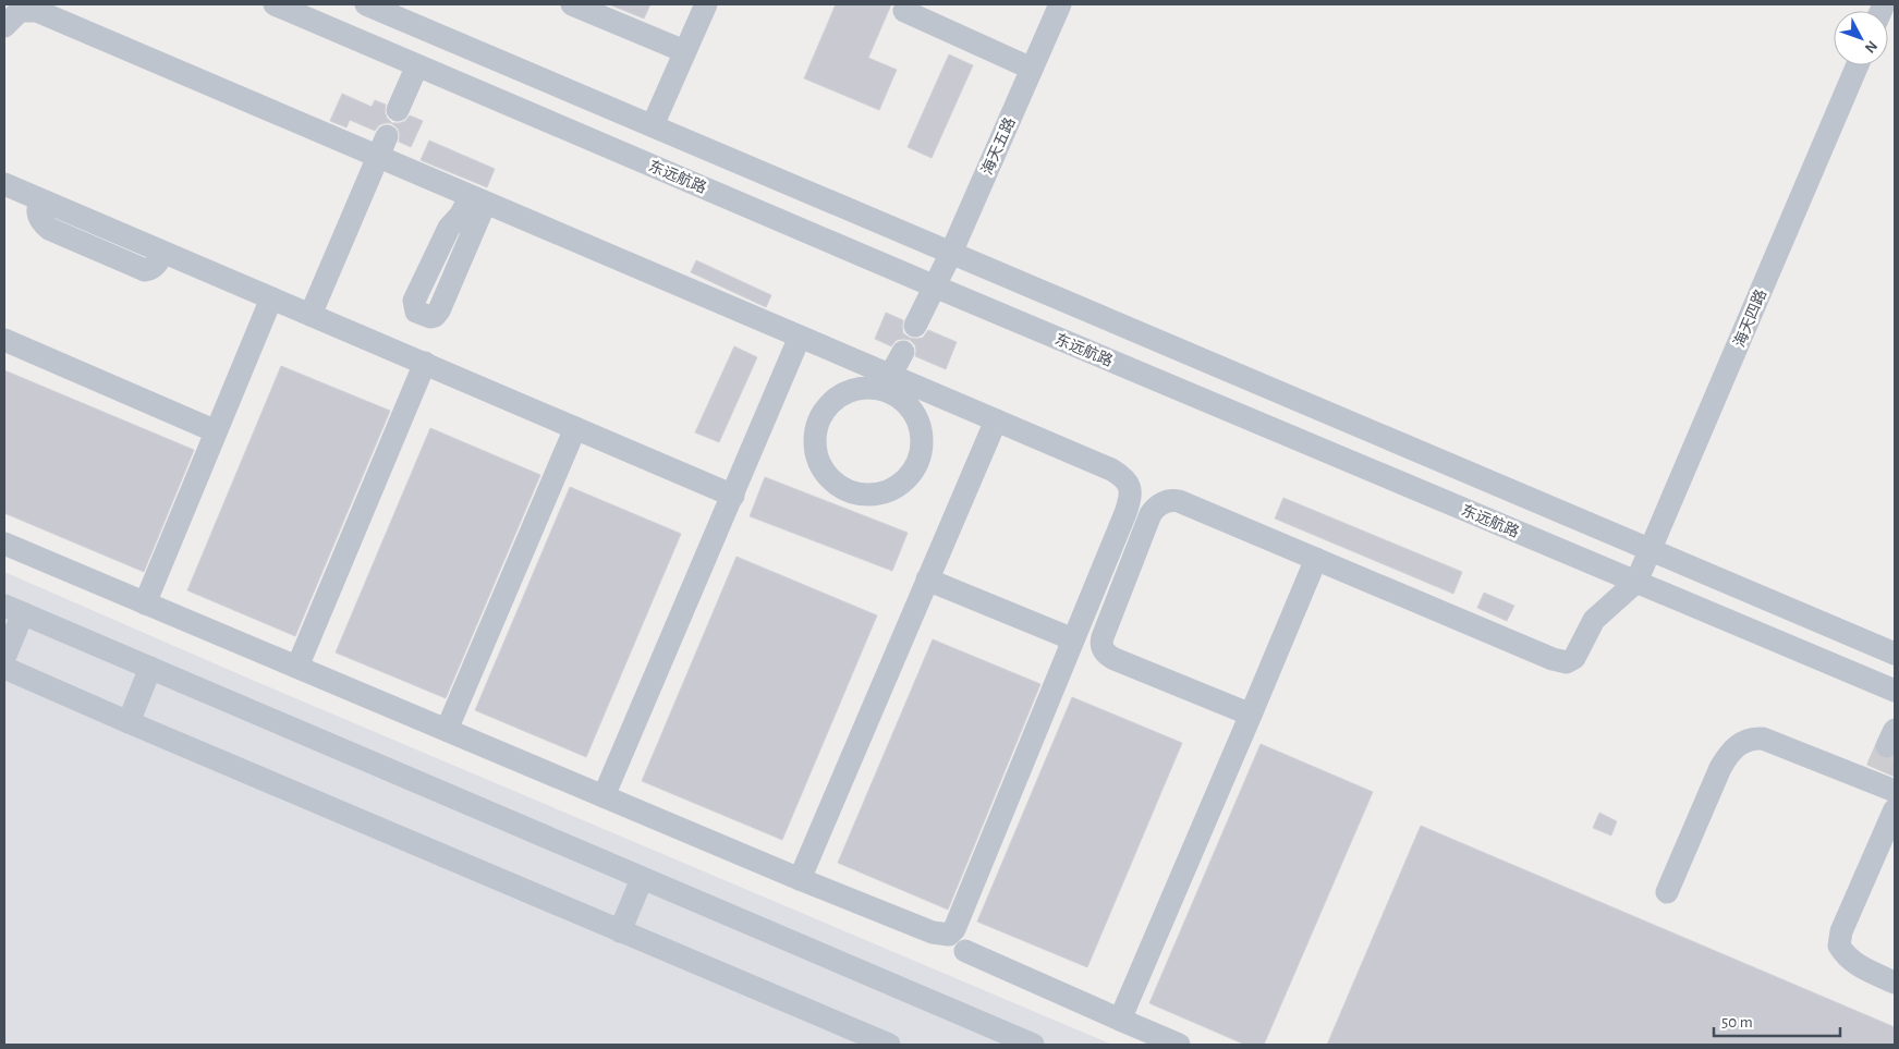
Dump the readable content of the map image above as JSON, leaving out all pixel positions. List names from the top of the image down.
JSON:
{
  "streets": {
    "street": ["海天五路", "东远航路", "海天四路"]
  },
  "crossings": [
    ["海天五路", "东远航路"],
    ["东远航路", "海天四路"]
  ],
  "scale_bar": "50 m",
  "north": "bottom right"
}
